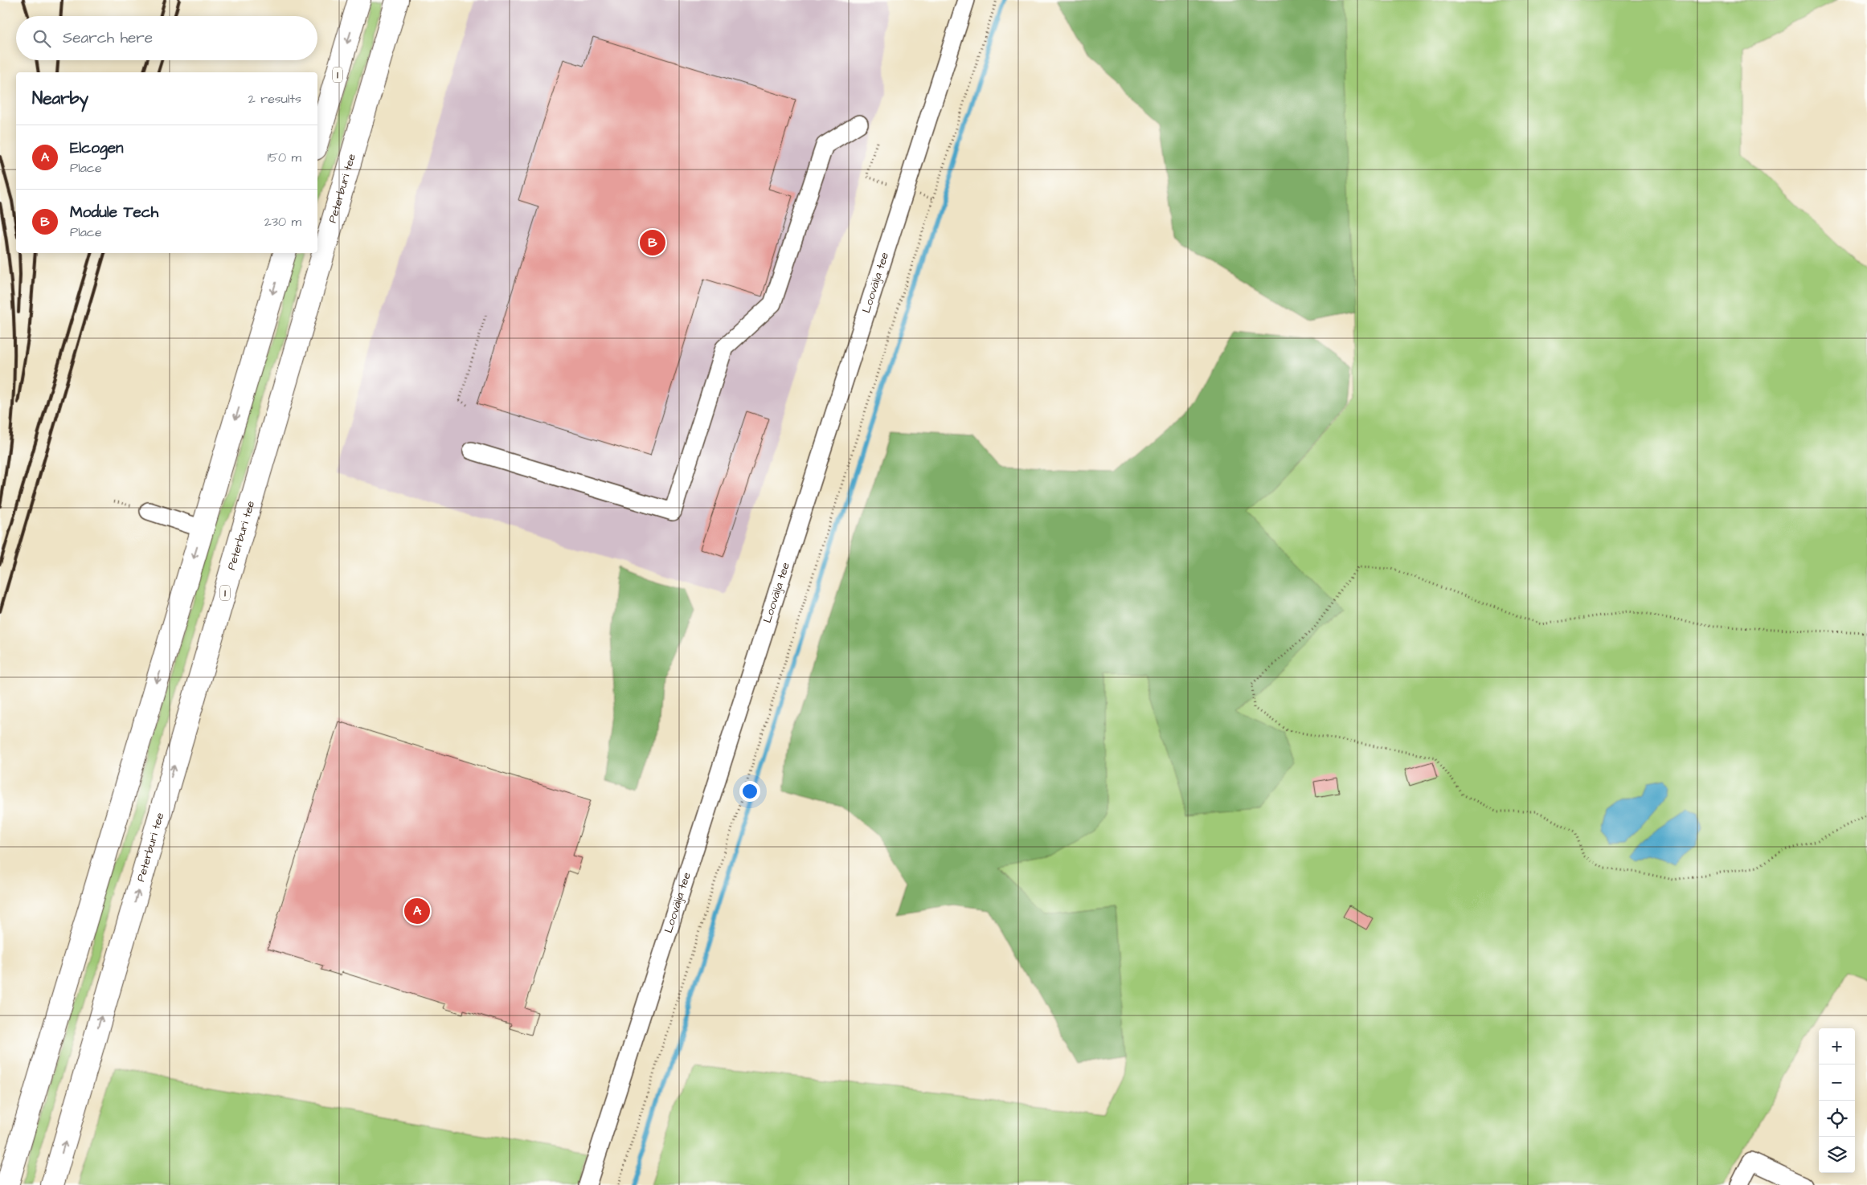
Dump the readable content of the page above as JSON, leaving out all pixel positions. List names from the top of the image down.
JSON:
{
  "streets": {
    "highway": ["1", "Peterburi tee"],
    "street": ["Loovälja tee"]
  },
  "page": {
    "search": "Search here",
    "heading": ["Nearby", "2 results"],
    "list": [
      {
        "mark": "A",
        "name": "Elcogen",
        "note": "Place",
        "value": "150 m"
      },
      {
        "mark": "B",
        "name": "Module Tech",
        "note": "Place",
        "value": "230 m"
      }
    ],
    "pins": ["B", "A"],
    "map_buttons": ["+", "−"]
  }
}
